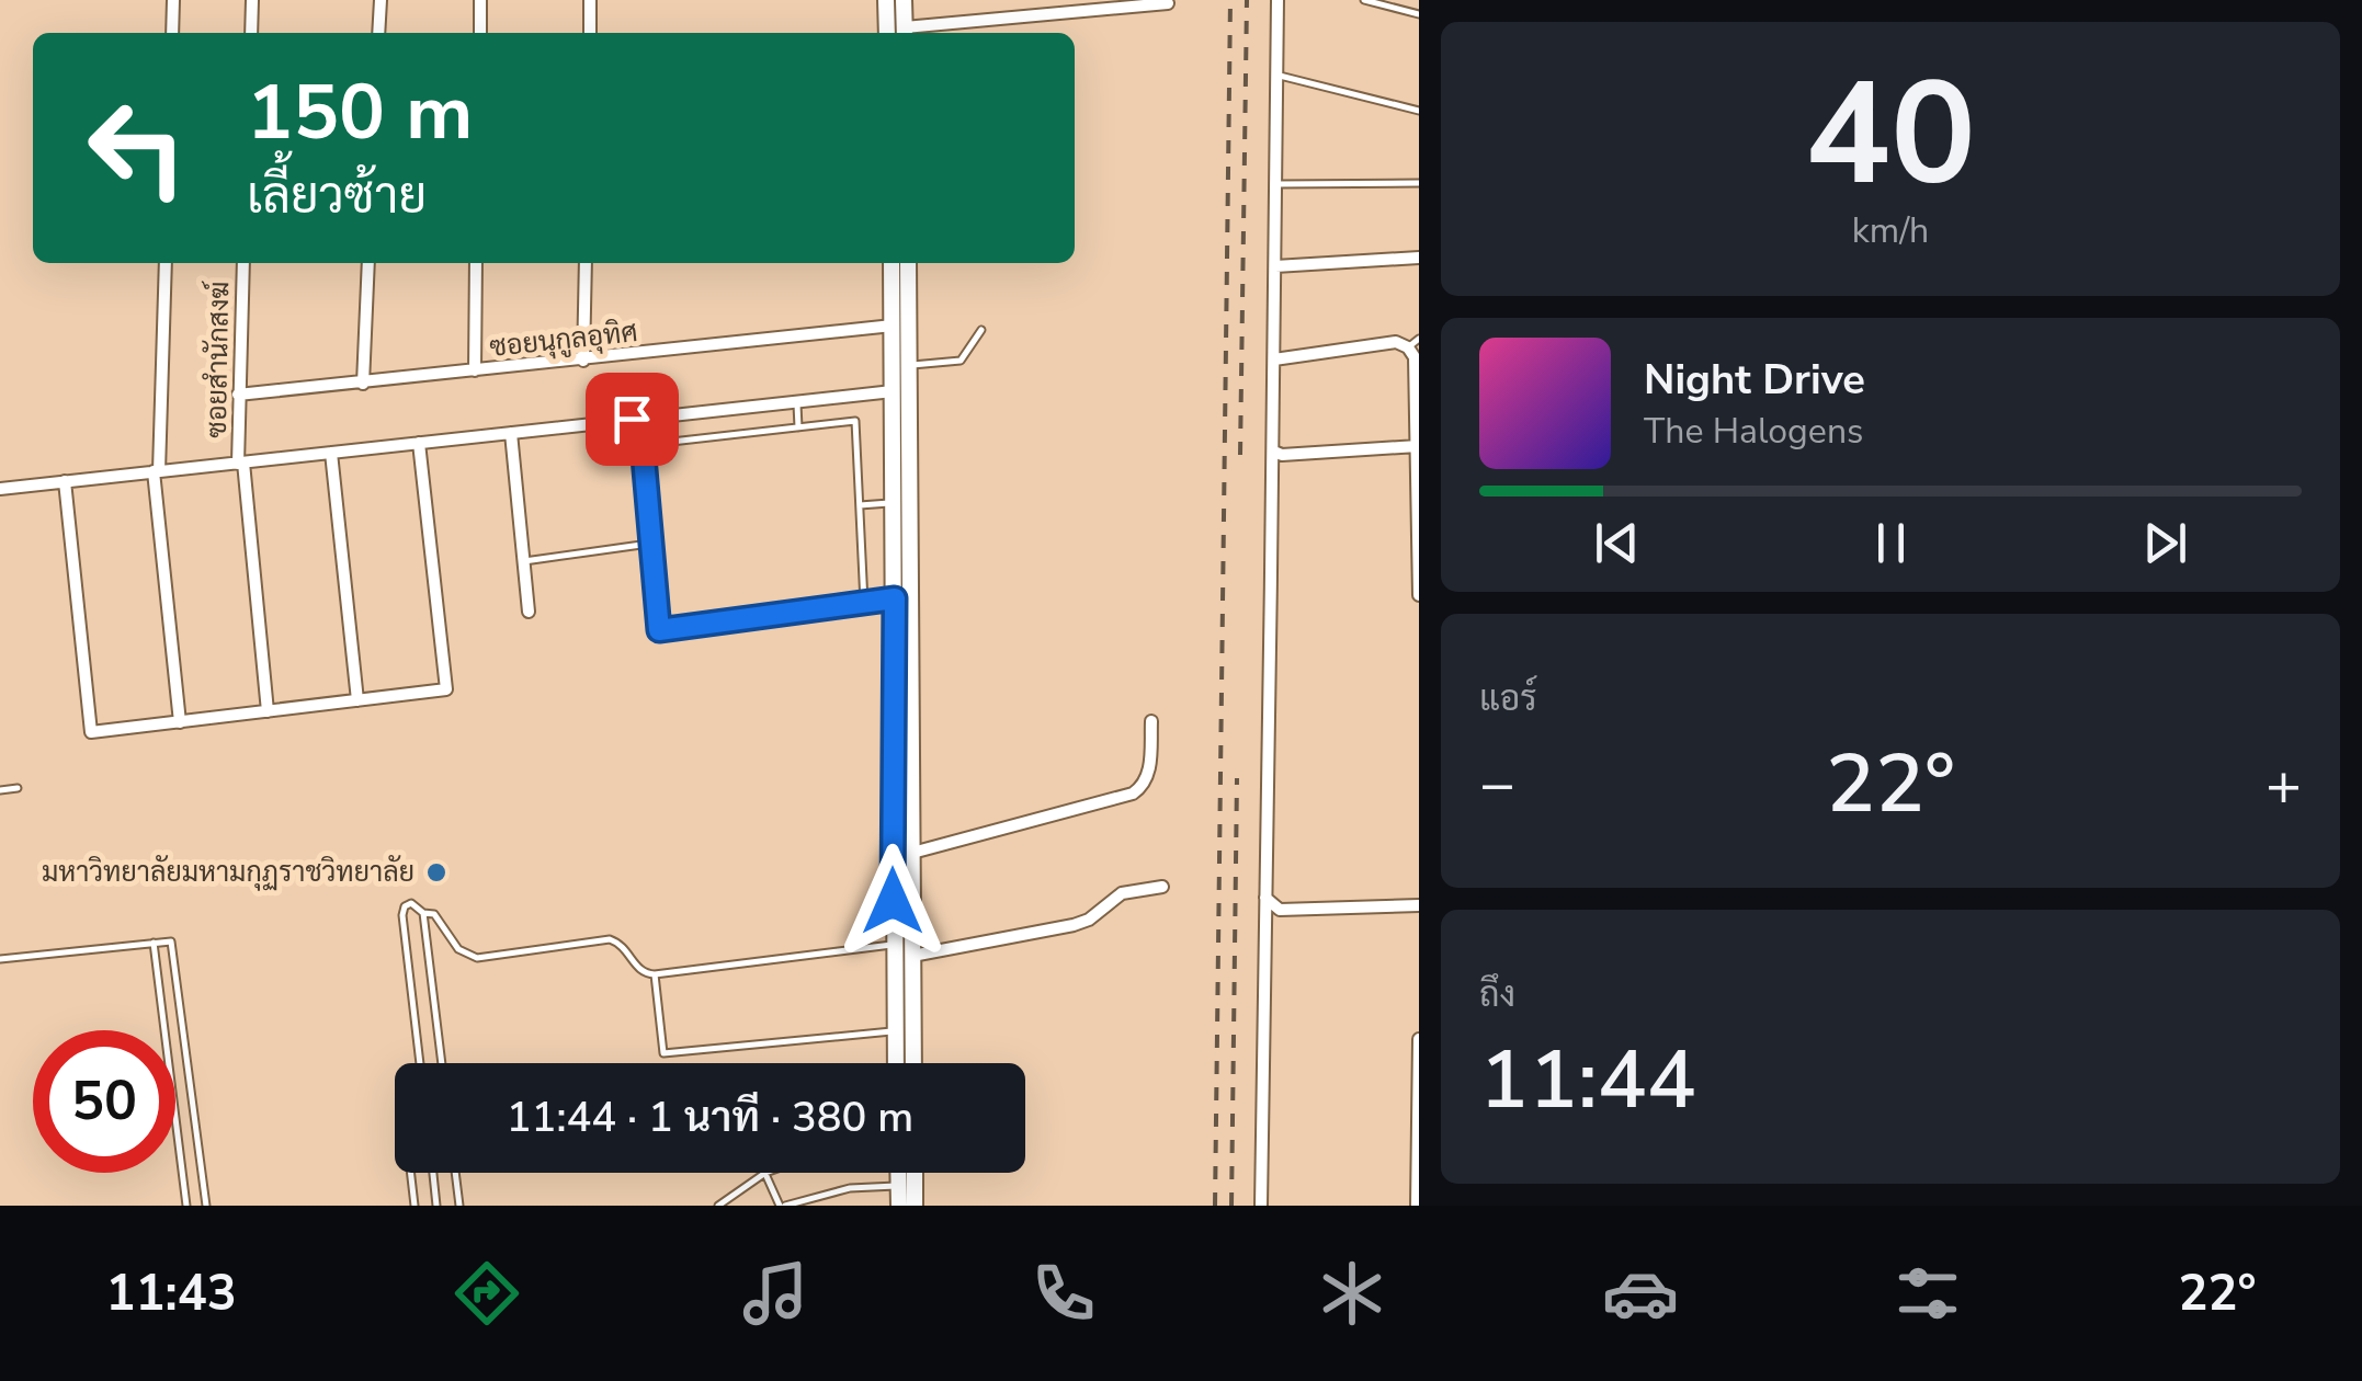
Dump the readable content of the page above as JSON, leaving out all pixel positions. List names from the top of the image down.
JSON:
{
  "streets": {
    "street": ["ซอยนุกูลอุทิศ", "ซอยสำนักสงฆ์"]
  },
  "crossings": [
    ["ซอยนุกูลอุทิศ", "ซอยสำนักสงฆ์"]
  ],
  "places": ["มหาวิทยาลัยมหามกุฏราชวิทยาลัย"],
  "page": {
    "tile": [
      ["40", "km/h"],
      "แอร์",
      ["ถึง", "11:44"]
    ],
    "turn": ["150 m", "เลี้ยวซ้าย"],
    "song": ["Night Drive", "The Halogens"],
    "heat": ["−", "22°", "+"],
    "limit": "50",
    "trip": "11:44 · 1 นาที · 380 m",
    "tabs": ["11:43", "22°"]
  }
}
